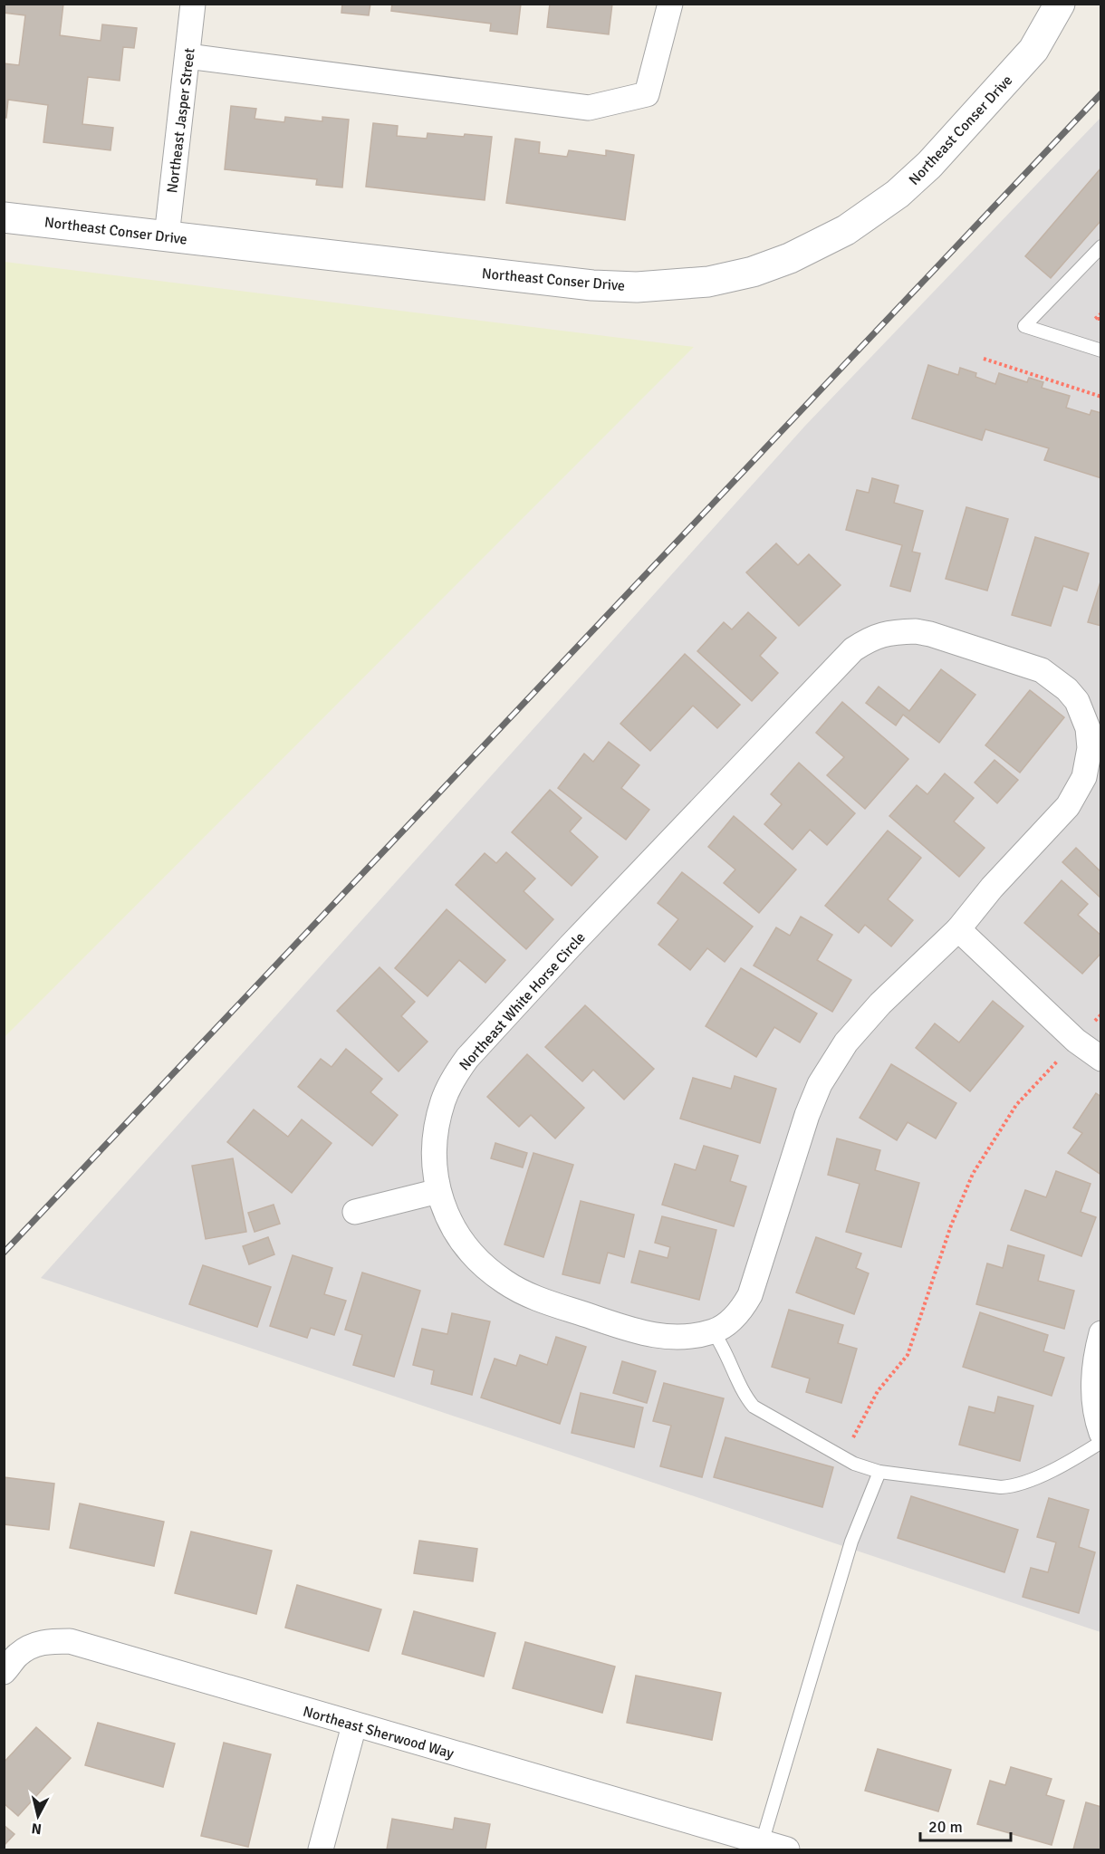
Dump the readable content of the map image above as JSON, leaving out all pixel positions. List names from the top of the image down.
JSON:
{
  "streets": {
    "street": [
      "Northeast Jasper Street",
      "Northeast Conser Drive",
      "Northeast White Horse Circle",
      "Northeast Sherwood Way"
    ]
  },
  "crossings": [
    ["Northeast Jasper Street", "Northeast Conser Drive"]
  ],
  "scale_bar": "20 m",
  "north": "bottom"
}
